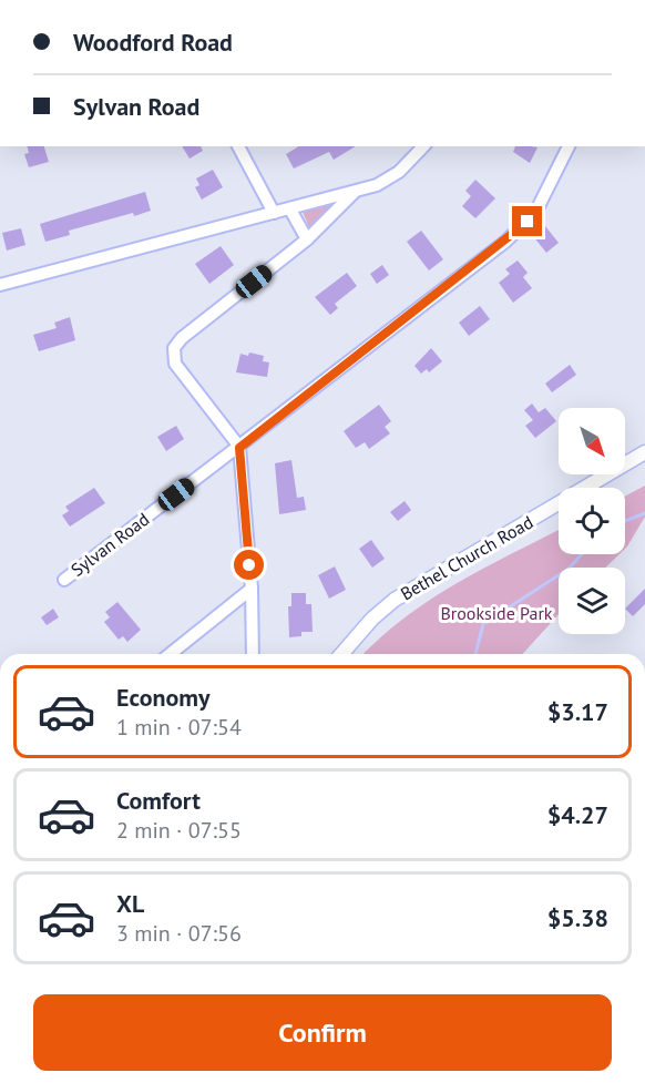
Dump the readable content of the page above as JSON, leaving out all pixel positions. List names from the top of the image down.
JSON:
{
  "streets": {
    "street": ["Sylvan Road", "Bethel Church Road"]
  },
  "parks": ["Brookside Park"],
  "north": "bottom right",
  "page": {
    "banner": ["Woodford Road", "Sylvan Road"],
    "list": [
      {
        "name": "Economy",
        "note": "1 min · 07:54",
        "value": "$3.17"
      },
      {
        "name": "Comfort",
        "note": "2 min · 07:55",
        "value": "$4.27"
      },
      {
        "name": "XL",
        "note": "3 min · 07:56",
        "value": "$5.38"
      }
    ],
    "buttons": "Confirm"
  }
}
